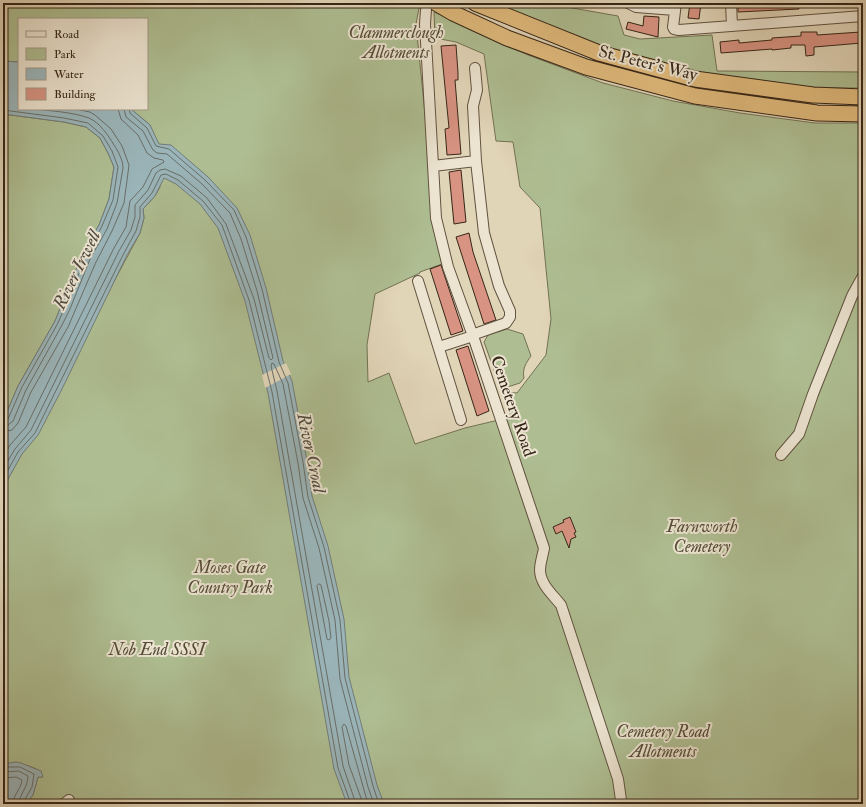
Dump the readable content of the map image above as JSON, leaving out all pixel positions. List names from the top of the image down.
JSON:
{
  "streets": {
    "highway": ["St. Peter's Way"],
    "street": ["Cemetery Road"]
  },
  "crossings": [
    ["St. Peter's Way", "Cemetery Road"]
  ],
  "water": ["River Irwell", "River Croal"],
  "parks": [
    "Clammerclough Allotments",
    "Farnworth Cemetery",
    "Moses Gate Country Park",
    "Nob End SSSI",
    "Cemetery Road Allotments"
  ],
  "legend": [
    "Road",
    "Park",
    "Water",
    "Building"
  ]
}
